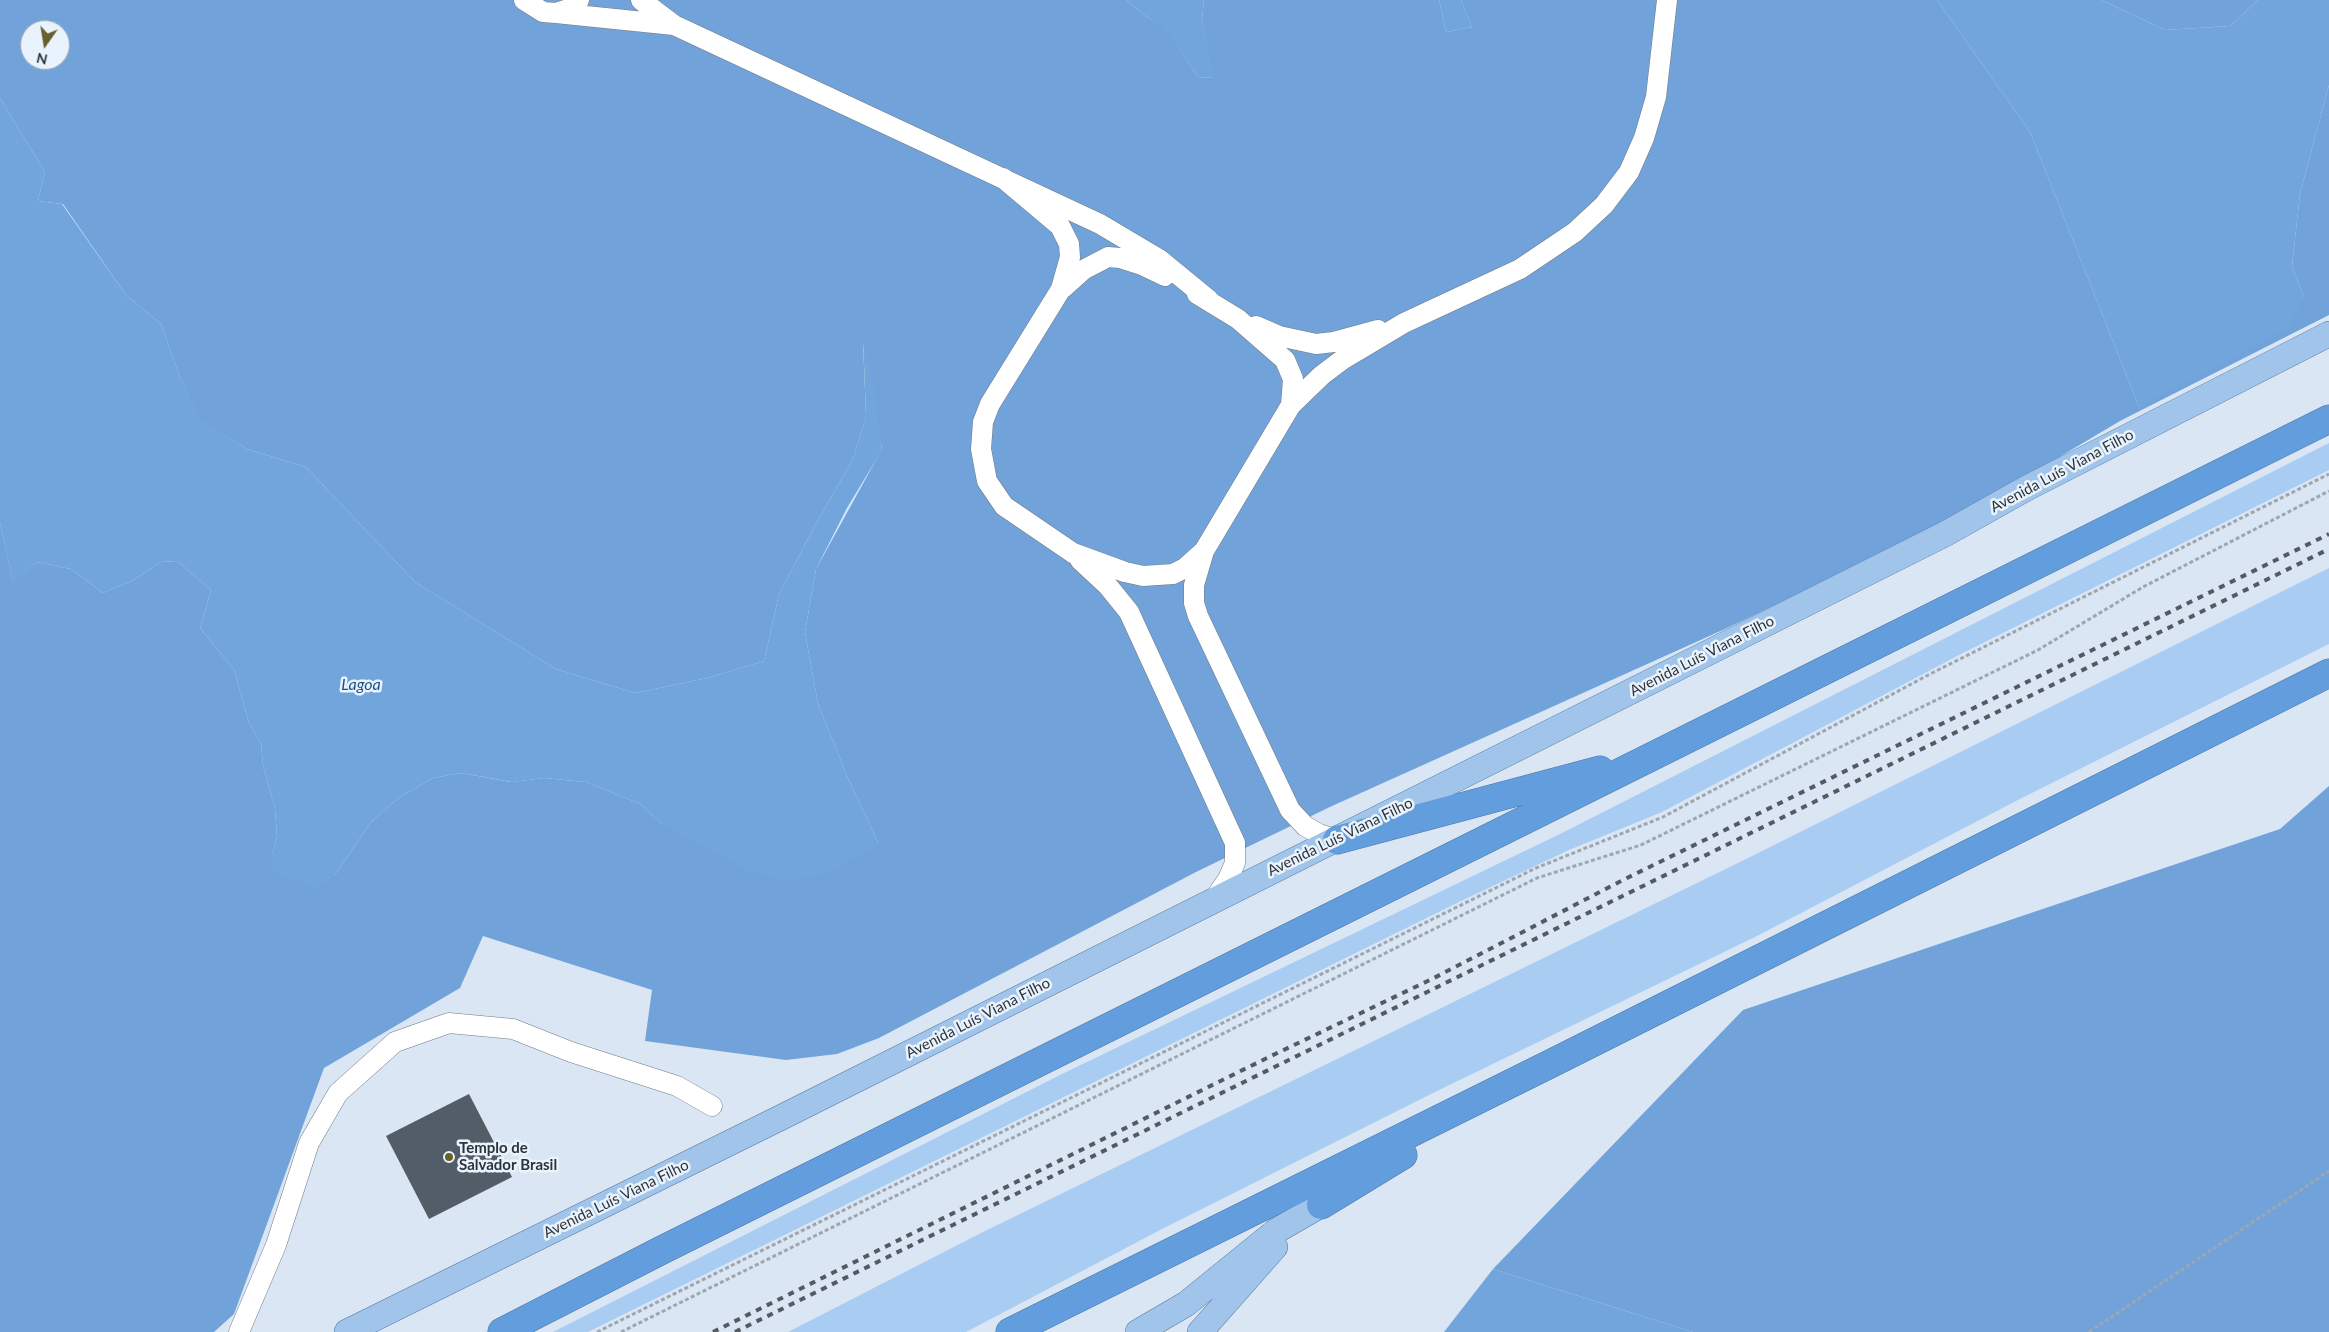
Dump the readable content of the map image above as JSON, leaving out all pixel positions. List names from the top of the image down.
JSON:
{
  "streets": {
    "main road": ["Avenida Luís Viana Filho"]
  },
  "water": ["Lagoa"],
  "places": ["Templo de Salvador Brasil"],
  "north": "bottom"
}
